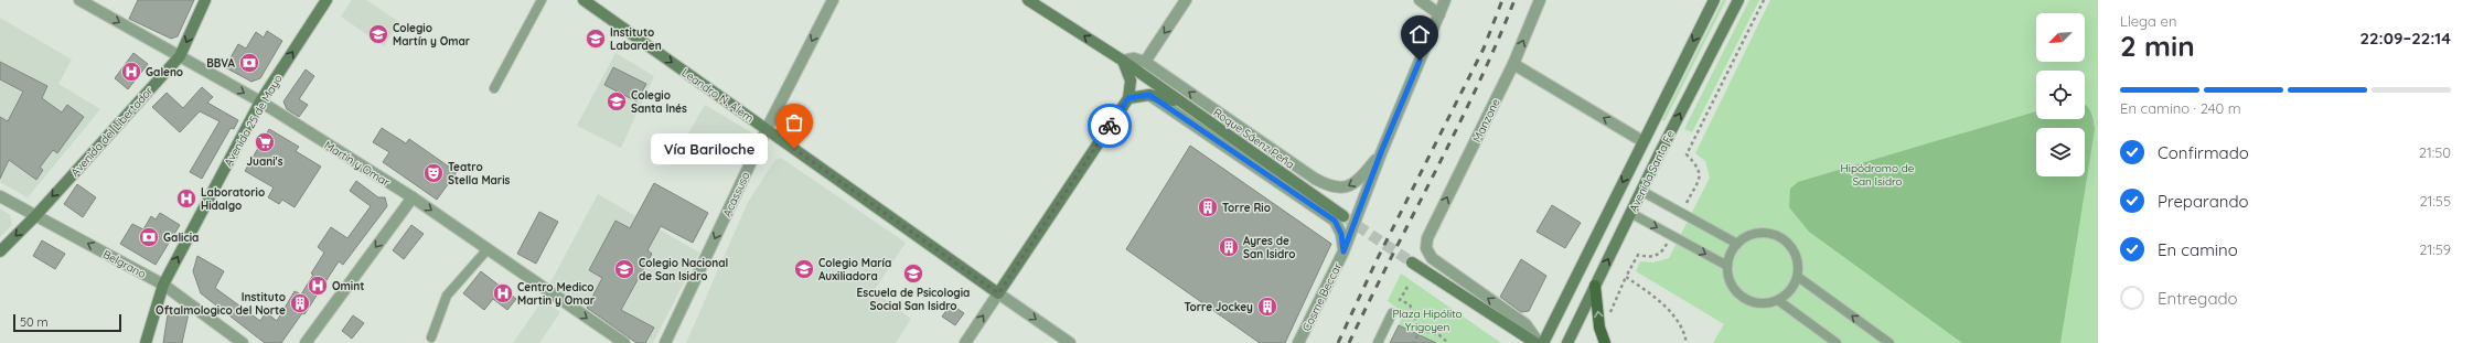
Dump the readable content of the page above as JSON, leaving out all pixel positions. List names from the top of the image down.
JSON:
{
  "streets": {
    "main road": [
      "Leandro N. Alem",
      "Avenida 25 de Mayo",
      "Avenida del Libertador",
      "Roque Sáenz Peña",
      "Avenida Santa Fe"
    ],
    "street": [
      "Manzone",
      "Martín y Omar",
      "Acassuso",
      "Belgrano",
      "Cosme Beccar"
    ]
  },
  "crossings": [
    ["Leandro N. Alem", "Acassuso"],
    ["Avenida 25 de Mayo", "Martín y Omar"],
    ["Avenida 25 de Mayo", "Belgrano"],
    ["Avenida del Libertador", "Martín y Omar"],
    ["Avenida del Libertador", "Belgrano"],
    ["Roque Sáenz Peña", "Cosme Beccar"]
  ],
  "one_way": [
    "Leandro N. Alem",
    "Avenida 25 de Mayo",
    "Avenida del Libertador",
    "Martín y Omar",
    "Acassuso",
    "Belgrano"
  ],
  "parks": ["Hipódromo de San Isidro", "Plaza Hipólito Yrigoyen"],
  "places": {
    "school or university": [
      "Colegio Martín y Omar",
      "Instituto Labarden",
      "Colegio Santa Inés",
      "Colegio Nacional de San Isidro",
      "Colegio María Auxiliadora",
      "Escuela de Psicologia Social San Isidro"
    ],
    "bank": ["BBVA", "Galicia"],
    "hospital": [
      "Galeno",
      "Laboratorio Hidalgo",
      "Omint",
      "Centro Medico Martin y Omar"
    ],
    "supermarket": ["Juani's"],
    "other": ["Vía Bariloche"],
    "theatre": ["Teatro Stella Maris"],
    "building": [
      "Torre Rio",
      "Ayres de San Isidro",
      "Instituto Oftalmologico del Norte",
      "Torre Jockey"
    ]
  },
  "scale_bar": "50 m",
  "north": "bottom left",
  "page": {
    "heading": ["2 min", "Llega en", "22:09–22:14"],
    "bar": "En camino · 240 m",
    "list": [
      ["Confirmado", "21:50"],
      ["Preparando", "21:55"],
      ["En camino", "21:59"],
      "Entregado"
    ],
    "bubble": "Vía Bariloche",
    "scale": "50 m"
  }
}
